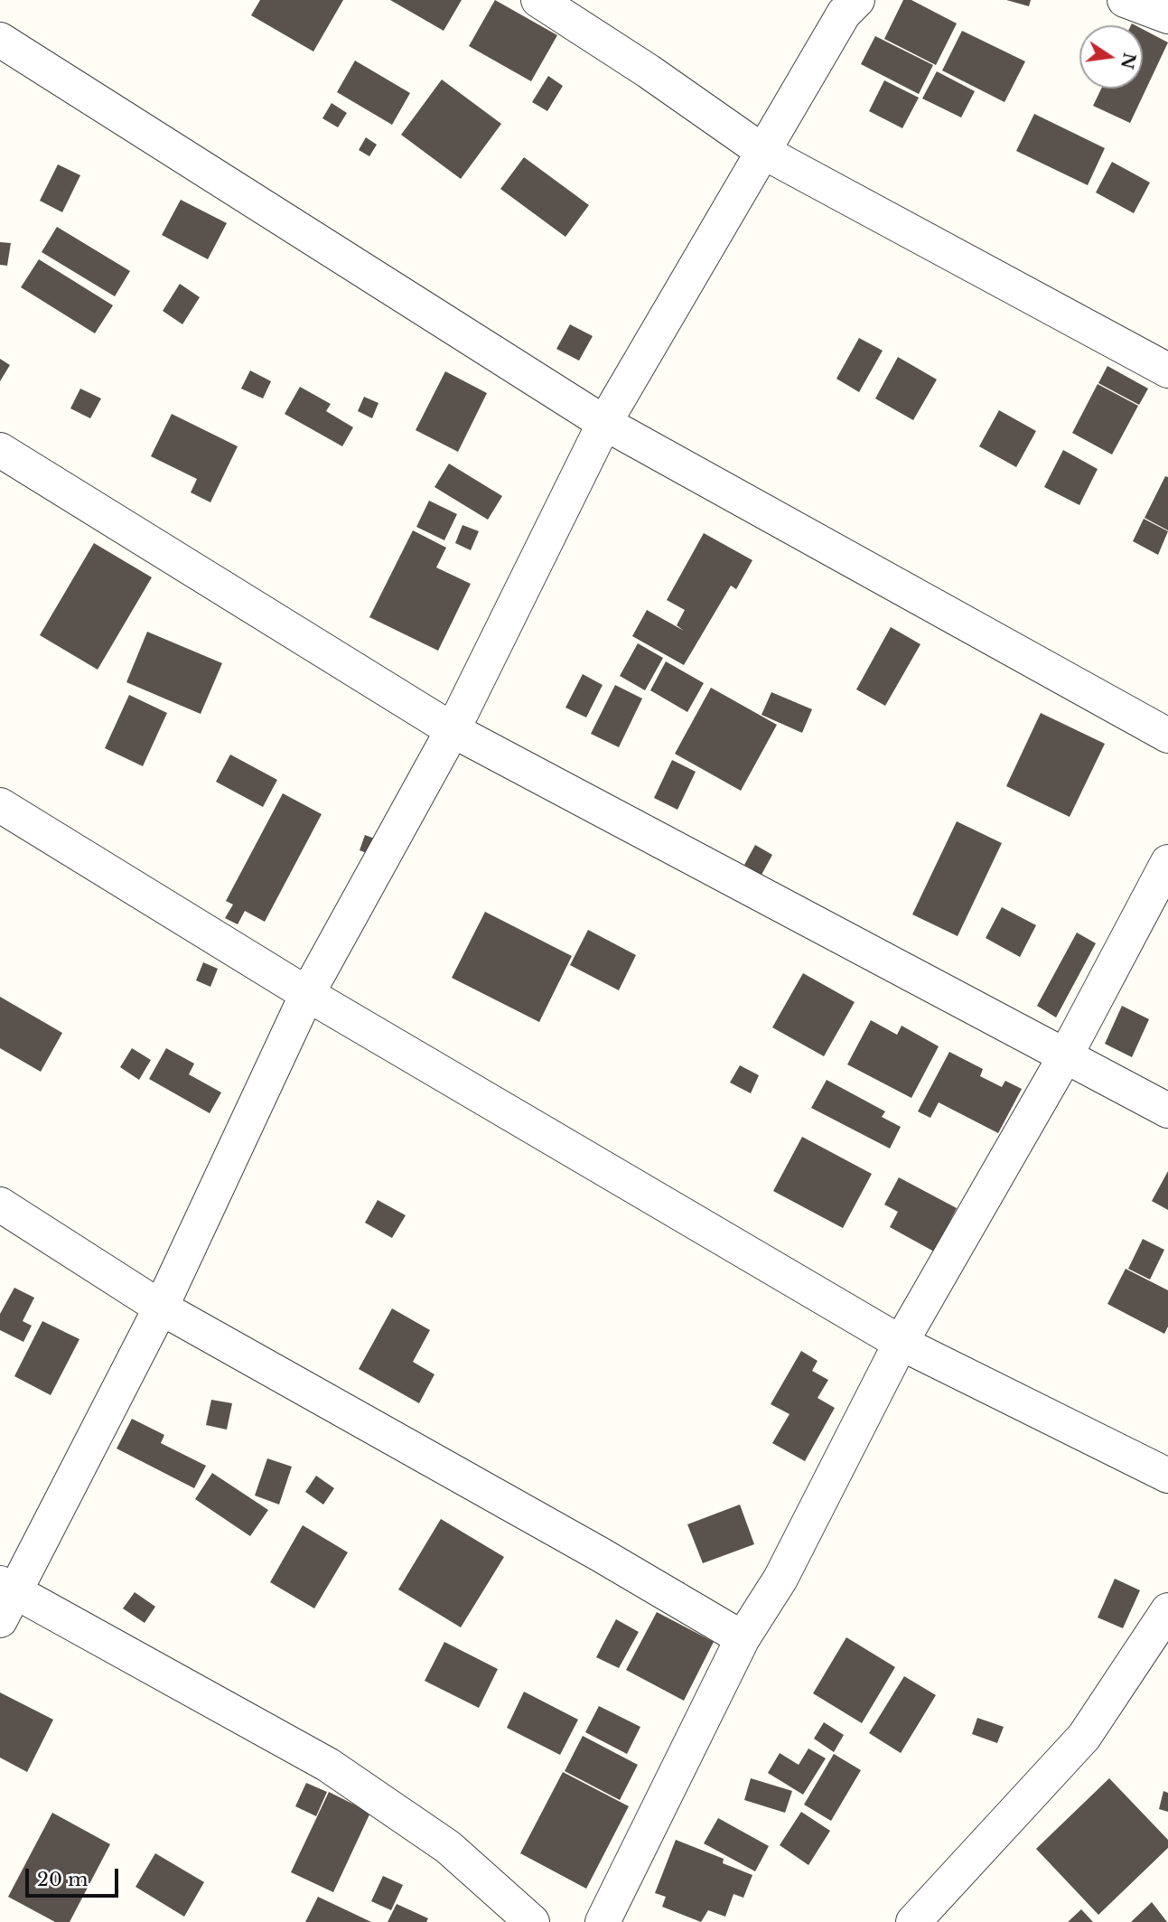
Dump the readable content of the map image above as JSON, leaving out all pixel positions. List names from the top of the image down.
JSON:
{
  "scale_bar": "20 m",
  "north": "right"
}
